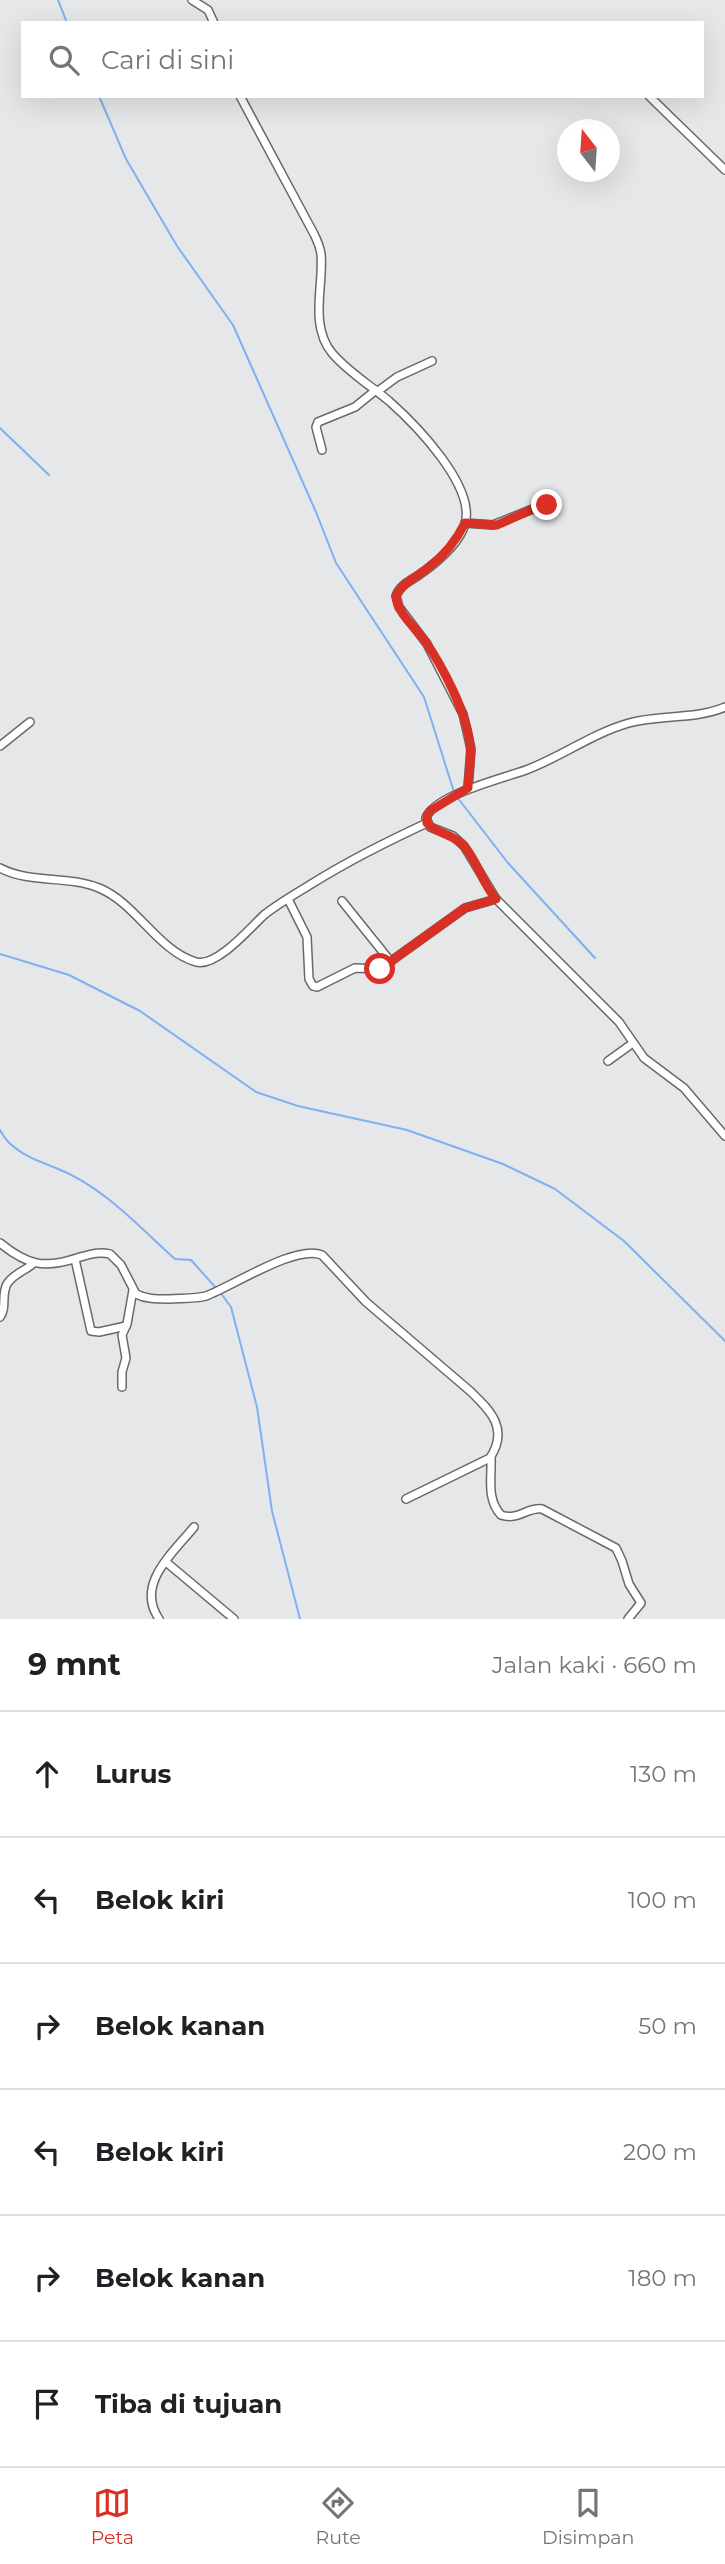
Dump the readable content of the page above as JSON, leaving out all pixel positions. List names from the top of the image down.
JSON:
{
  "north": "top",
  "page": {
    "search": "Cari di sini",
    "heading": ["9 mnt", "Jalan kaki · 660 m"],
    "list": [
      ["Lurus", "130 m"],
      ["Belok kiri", "100 m"],
      ["Belok kanan", "50 m"],
      ["Belok kiri", "200 m"],
      ["Belok kanan", "180 m"],
      "Tiba di tujuan"
    ],
    "nav": ["Peta", "Rute", "Disimpan"]
  }
}
